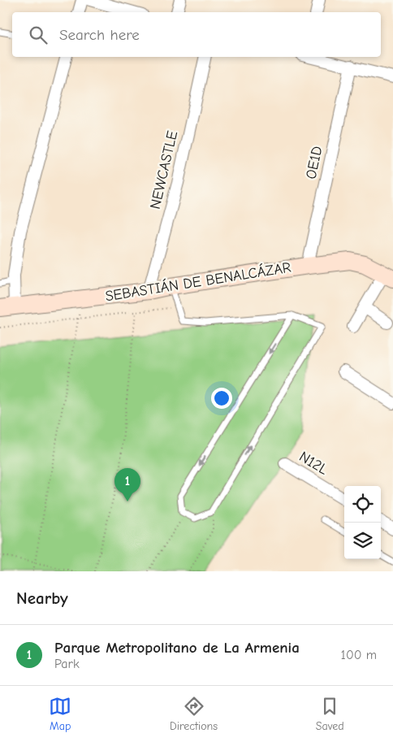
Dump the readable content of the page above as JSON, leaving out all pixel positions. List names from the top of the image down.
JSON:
{
  "streets": {
    "main road": ["SEBASTIÁN DE BENALCÁZAR"],
    "street": ["OE1D", "NEWCASTLE", "N12L"]
  },
  "crossings": [
    ["OE1D", "SEBASTIÁN DE BENALCÁZAR"],
    ["NEWCASTLE", "SEBASTIÁN DE BENALCÁZAR"]
  ],
  "page": {
    "search": "Search here",
    "pins": "1",
    "heading": "Nearby",
    "list": [
      {
        "mark": "1",
        "name": "Parque Metropolitano de La Armenia",
        "note": "Park",
        "value": "100 m"
      }
    ],
    "nav": ["Map", "Directions", "Saved"]
  }
}
